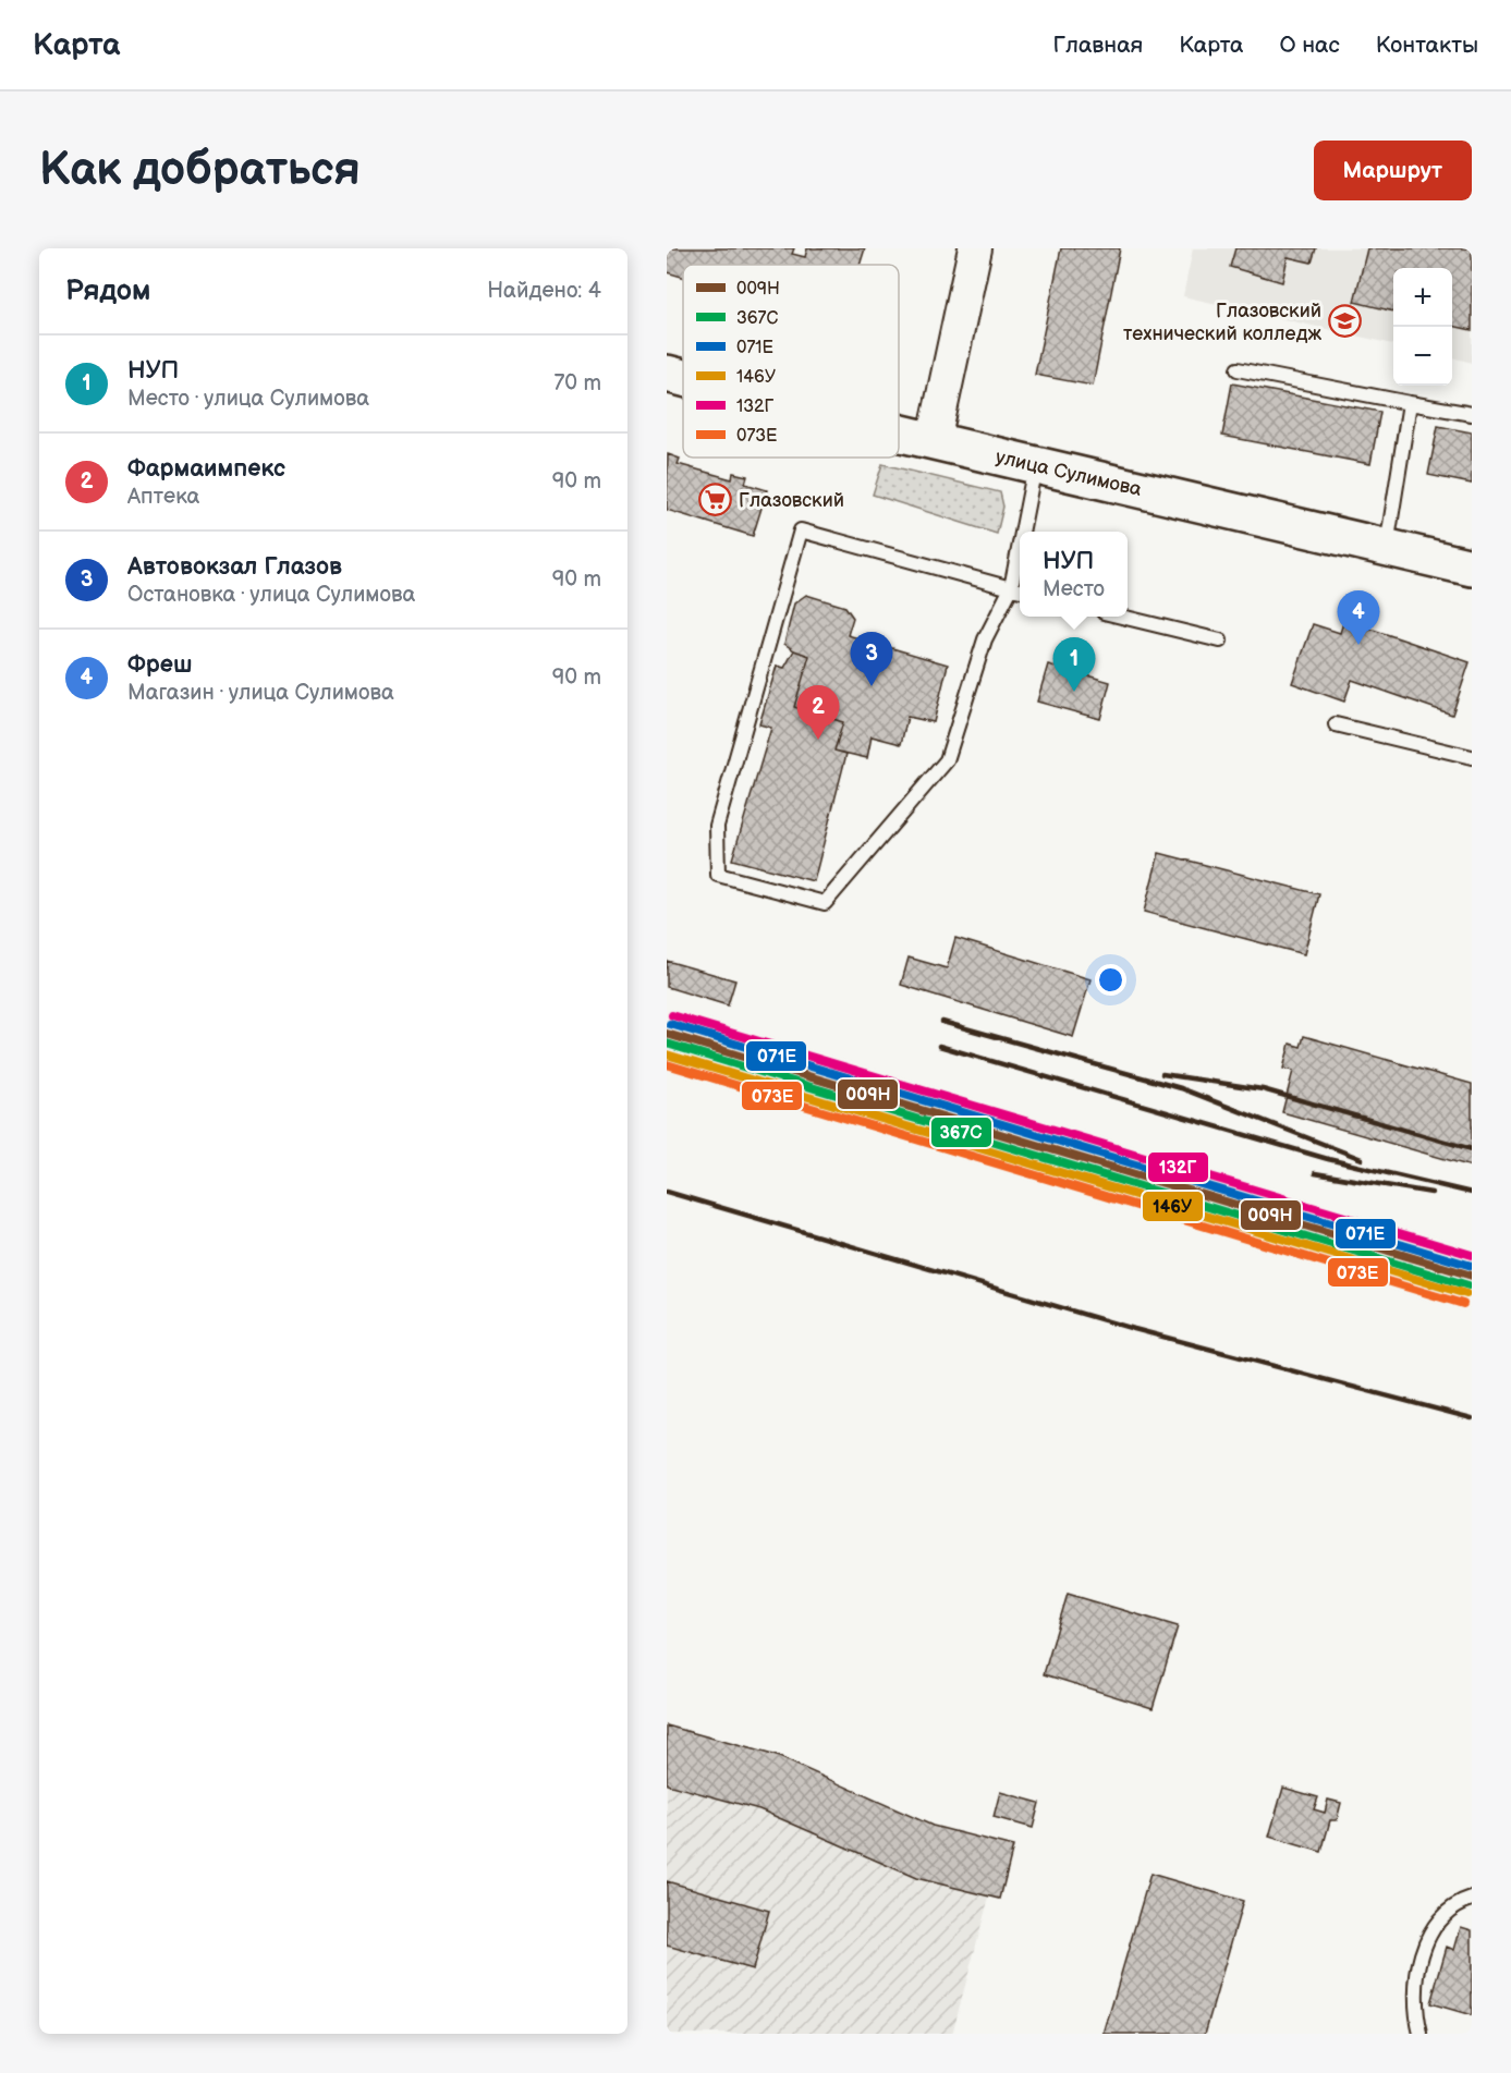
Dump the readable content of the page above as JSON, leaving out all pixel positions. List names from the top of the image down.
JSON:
{
  "streets": {
    "main road": ["улица Сулимова"]
  },
  "places": {
    "school or university": ["Глазовский технический колледж"],
    "supermarket": ["Глазовский"]
  },
  "lines": [
    "transit line 132Г",
    "transit line 071Е",
    "transit line 009Н",
    "transit line 367С",
    "transit line 146У",
    "transit line 073Е"
  ],
  "legend": [
    "009Н",
    "367С",
    "071Е",
    "146У",
    "132Г",
    "073Е"
  ],
  "page": {
    "header": "Карта",
    "nav": [
      "Главная",
      "Карта",
      "О нас",
      "Контакты"
    ],
    "buttons": "Маршрут",
    "title": "Как добраться",
    "heading": ["Рядом", "Найдено: 4"],
    "map_buttons": ["+", "−"],
    "list": [
      {
        "mark": "1",
        "name": "НУП",
        "note": "Место · улица Сулимова",
        "value": "70 m"
      },
      {
        "mark": "2",
        "name": "Фармаимпекс",
        "note": "Аптека",
        "value": "90 m"
      },
      {
        "mark": "3",
        "name": "Автовокзал Глазов",
        "note": "Остановка · улица Сулимова",
        "value": "90 m"
      },
      {
        "mark": "4",
        "name": "Фреш",
        "note": "Магазин · улица Сулимова",
        "value": "90 m"
      }
    ],
    "popup": ["НУП", "Место"],
    "pins": [
      "4",
      "3",
      "1",
      "2"
    ]
  }
}
